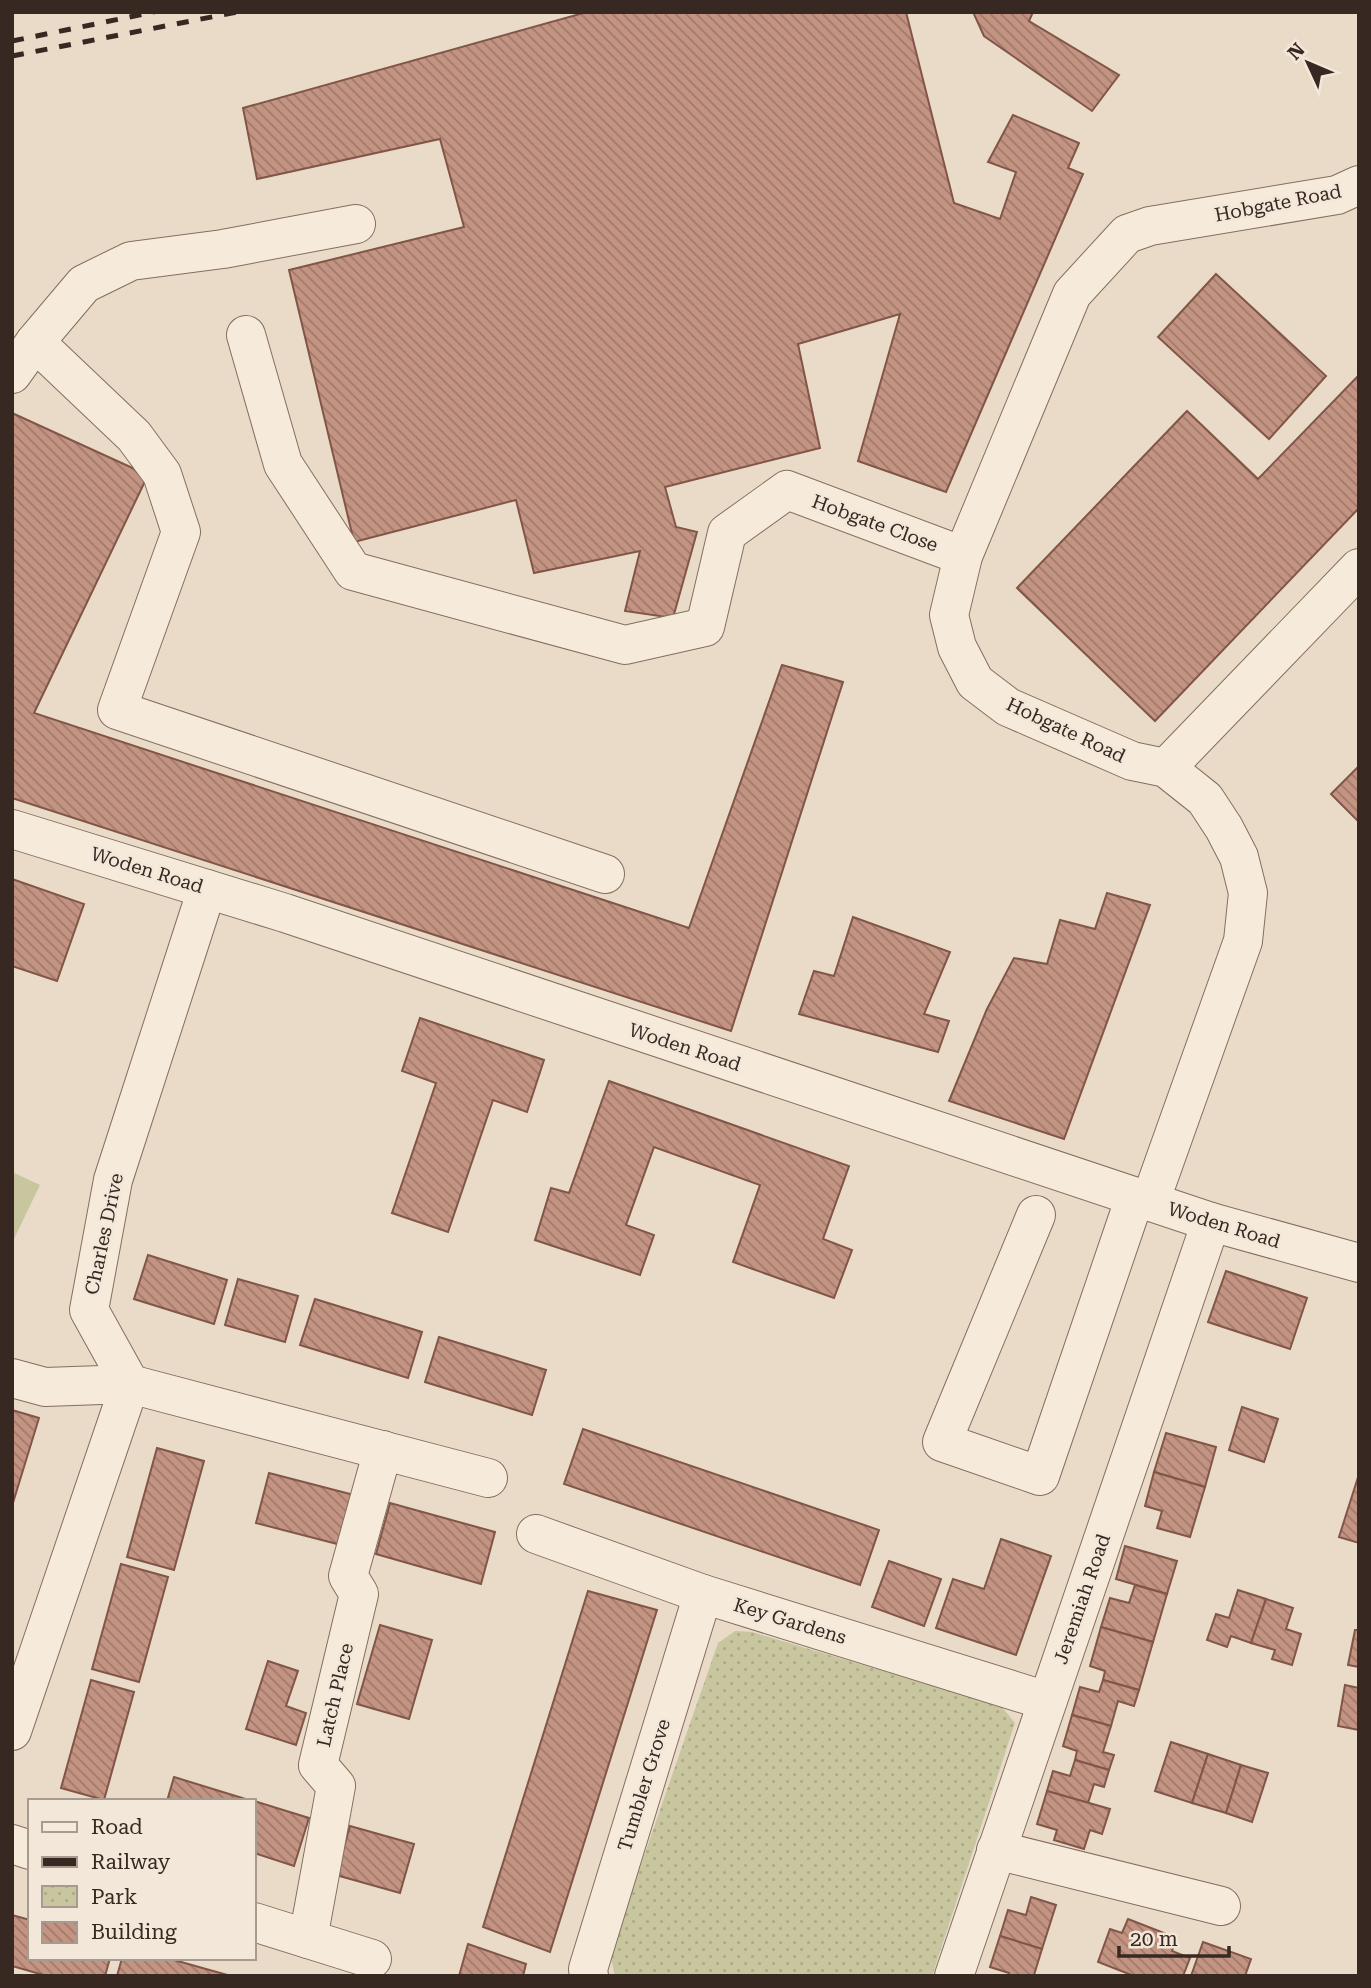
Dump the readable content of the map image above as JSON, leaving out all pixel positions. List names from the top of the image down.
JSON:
{
  "streets": {
    "street": [
      "Hobgate Road",
      "Hobgate Close",
      "Woden Road",
      "Charles Drive",
      "Jeremiah Road",
      "Key Gardens",
      "Latch Place",
      "Tumbler Grove"
    ]
  },
  "crossings": [
    ["Hobgate Road", "Hobgate Close"],
    ["Hobgate Road", "Woden Road"],
    ["Woden Road", "Charles Drive"],
    ["Woden Road", "Jeremiah Road"],
    ["Jeremiah Road", "Key Gardens"],
    ["Key Gardens", "Tumbler Grove"]
  ],
  "legend": [
    "Road",
    "Railway",
    "Park",
    "Building"
  ],
  "scale_bar": "20 m",
  "north": "top left"
}
